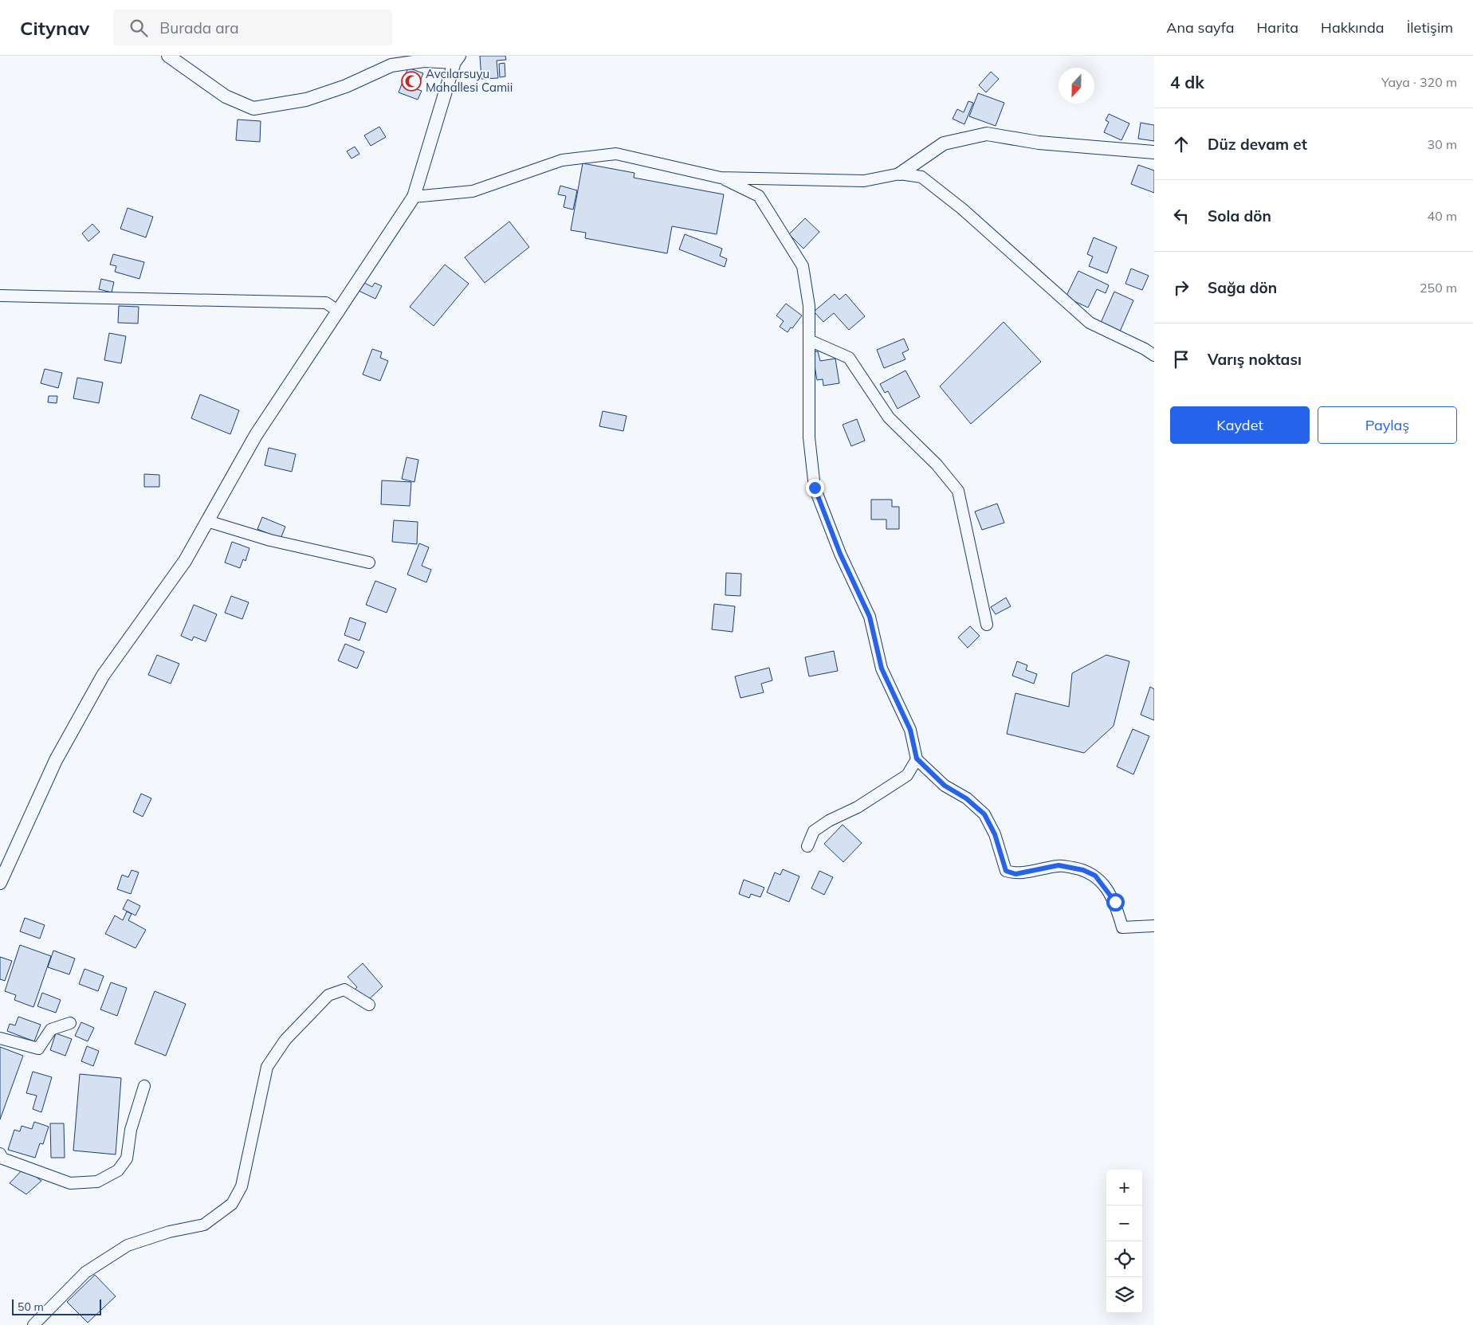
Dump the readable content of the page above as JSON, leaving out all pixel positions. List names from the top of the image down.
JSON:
{
  "places": {
    "mosque": ["Avcılarsuyu Mahallesi Camii"]
  },
  "scale_bar": "50 m",
  "north": "bottom",
  "page": {
    "header": "Citynav",
    "search": "Burada ara",
    "nav": [
      "Ana sayfa",
      "Harita",
      "Hakkında",
      "İletişim"
    ],
    "heading": ["4 dk", "Yaya · 320 m"],
    "list": [
      ["Düz devam et", "30 m"],
      ["Sola dön", "40 m"],
      ["Sağa dön", "250 m"],
      "Varış noktası"
    ],
    "buttons": ["Kaydet", "Paylaş"],
    "map_buttons": ["+", "−"],
    "scale": "50 m"
  }
}
